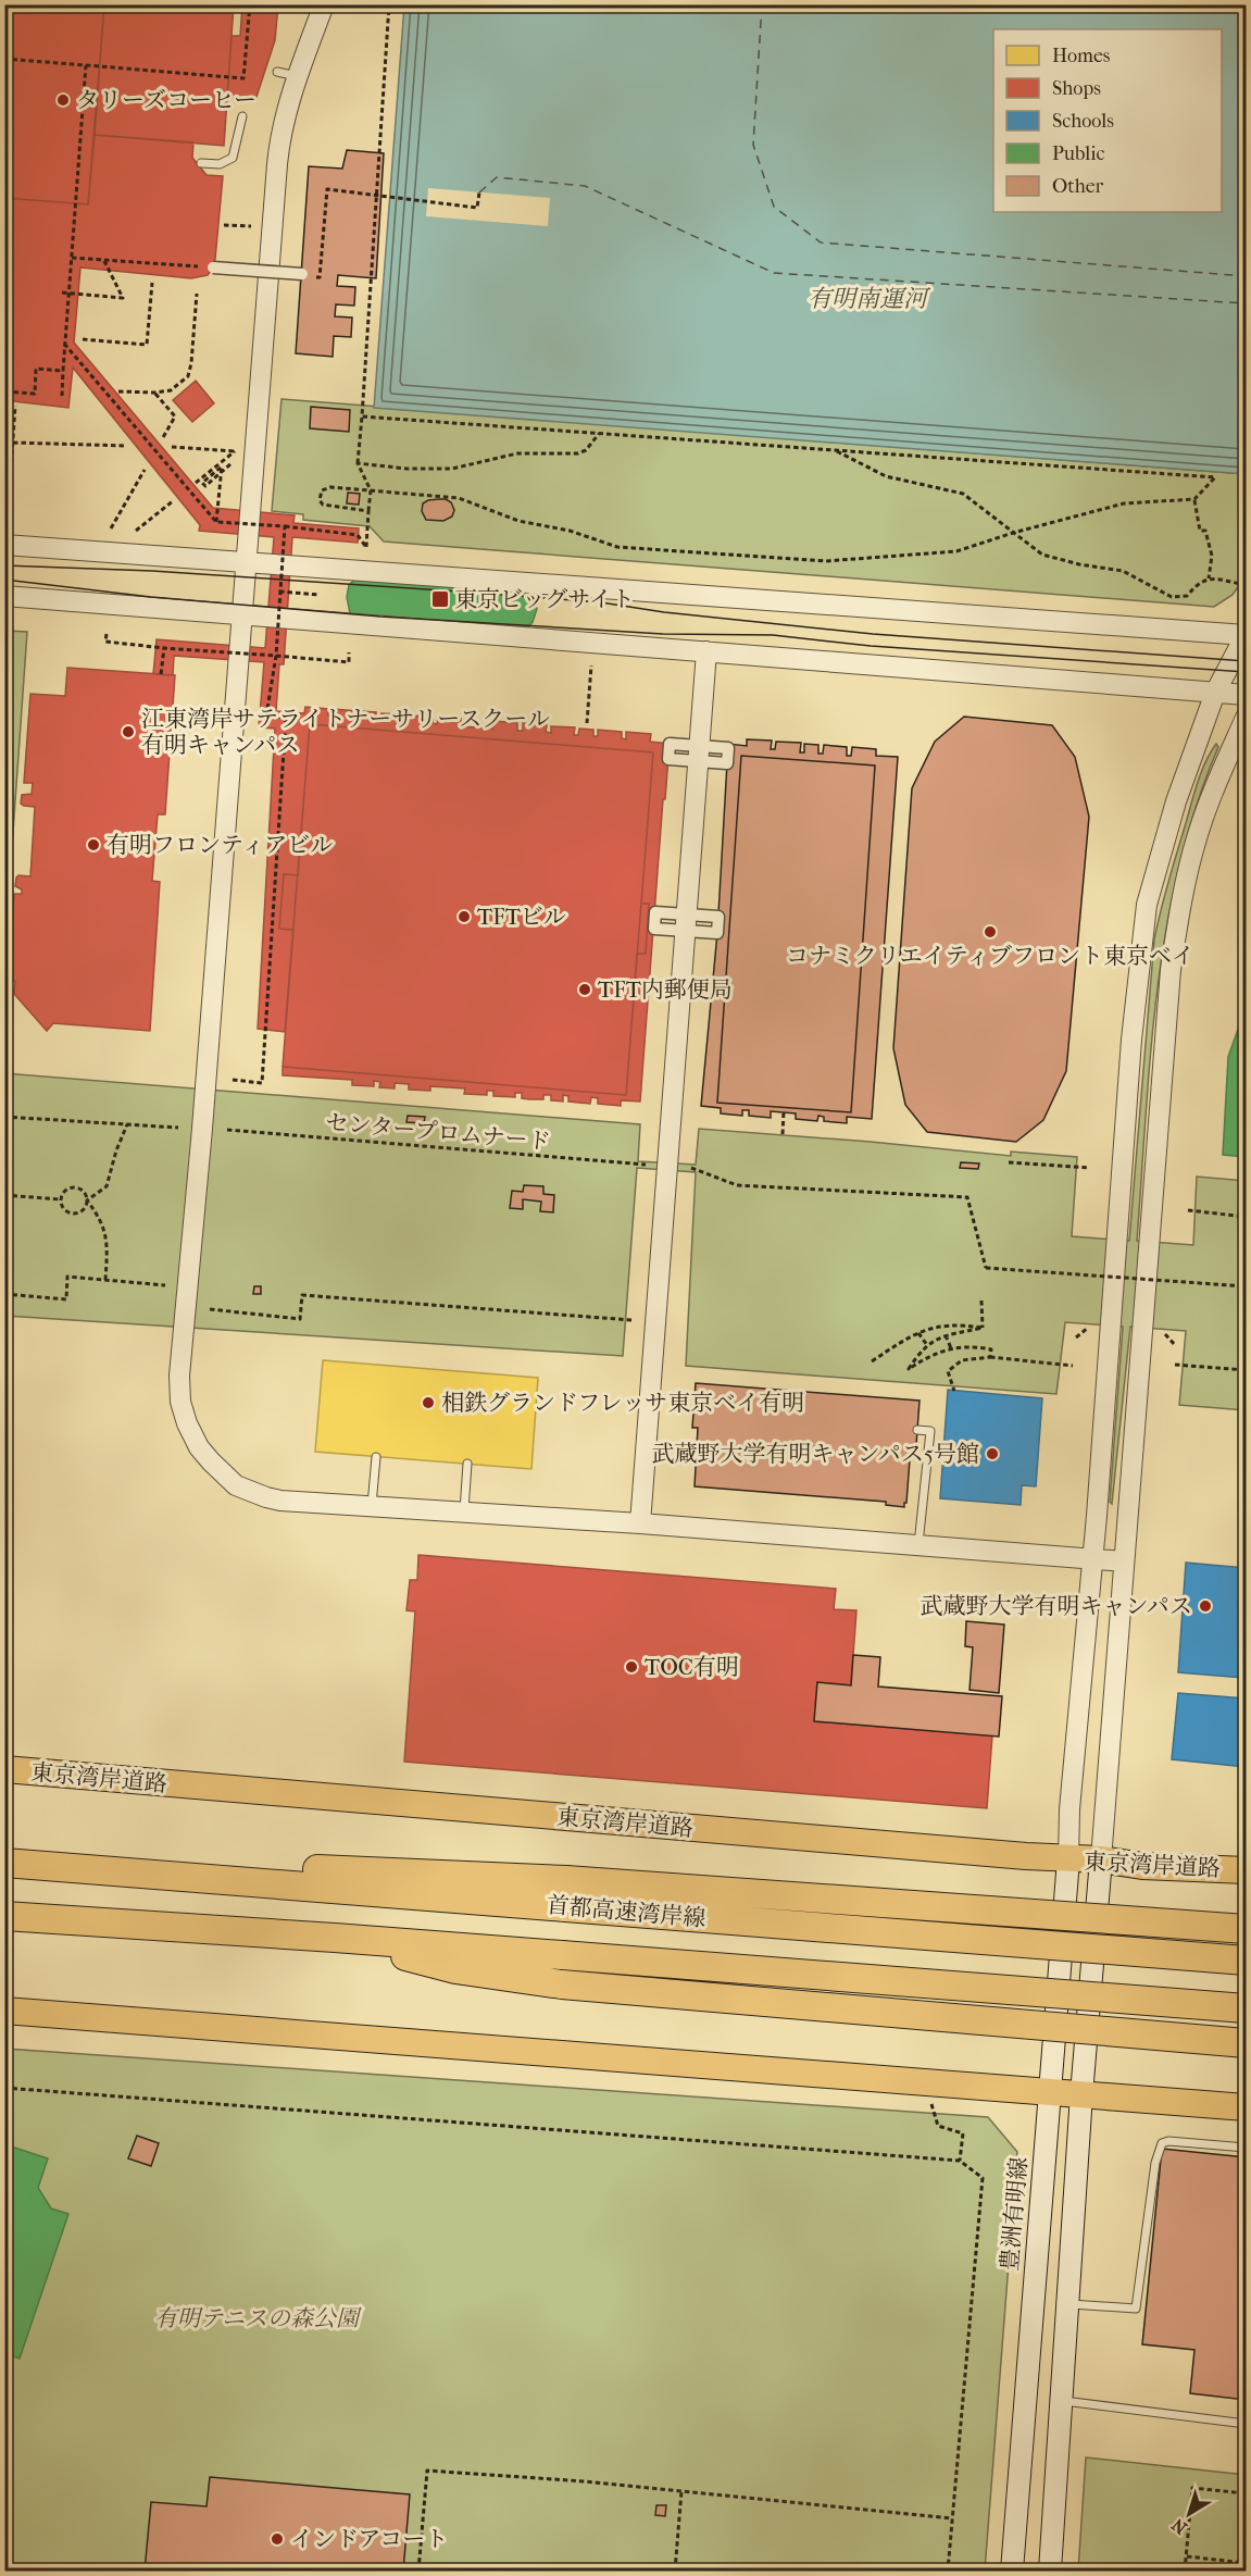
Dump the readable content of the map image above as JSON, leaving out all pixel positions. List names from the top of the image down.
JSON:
{
  "streets": {
    "highway": ["東京湾岸道路", "首都高速湾岸線"],
    "main road": ["豊洲有明線"],
    "path": ["センタープロムナード"]
  },
  "crossings": [
    ["東京湾岸道路", "豊洲有明線"]
  ],
  "water": ["有明南運河"],
  "parks": ["有明テニスの森公園"],
  "places": {
    "other": [
      "タリーズコーヒー",
      "江東湾岸サテライトナーサリースクール 有明キャンパス",
      "有明フロンティアビル",
      "TFTビル",
      "コナミクリエイティブフロント東京ベイ",
      "TFT内郵便局",
      "相鉄グランドフレッサ東京ベイ有明",
      "武蔵野大学有明キャンパス5号館",
      "武蔵野大学有明キャンパス",
      "TOC有明",
      "インドアコート"
    ],
    "transit": ["東京ビッグサイト"]
  },
  "legend": [
    "Homes",
    "Shops",
    "Schools",
    "Public",
    "Other"
  ],
  "north": "bottom left"
}
